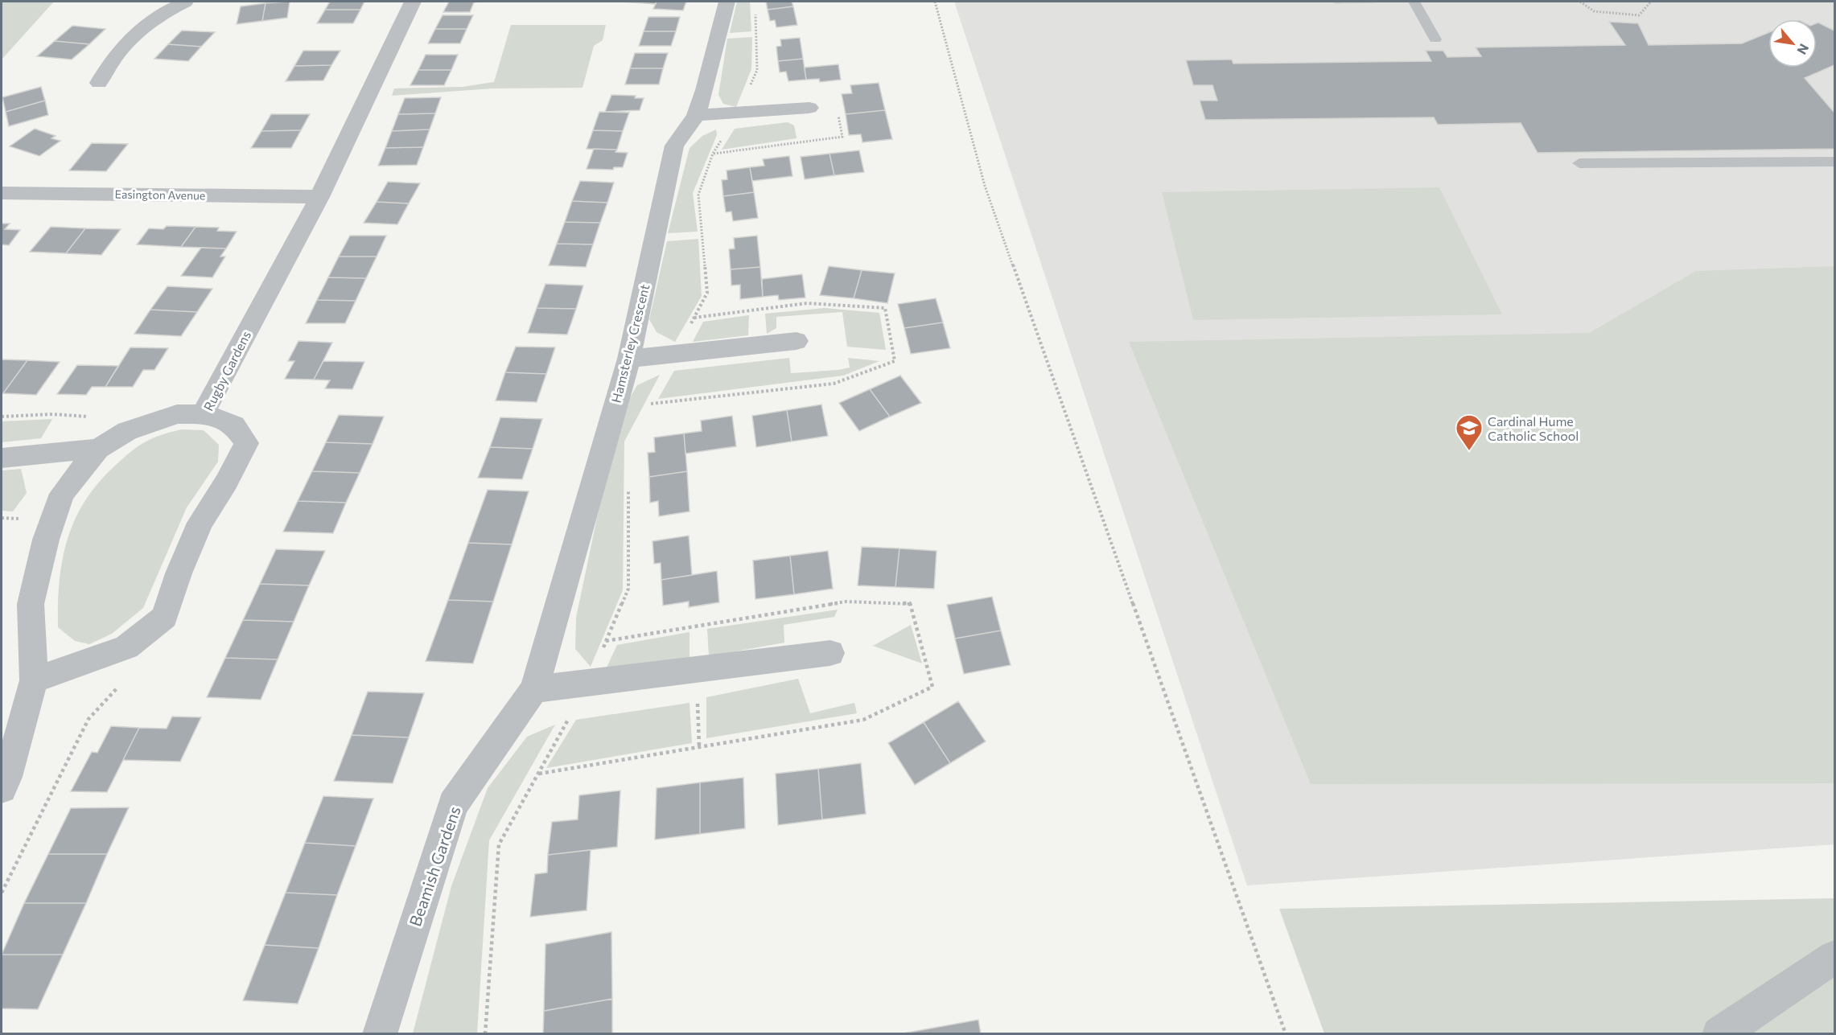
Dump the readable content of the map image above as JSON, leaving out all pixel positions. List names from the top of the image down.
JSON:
{
  "streets": {
    "street": [
      "Easington Avenue",
      "Hamsterley Crescent",
      "Rugby Gardens",
      "Beamish Gardens"
    ]
  },
  "crossings": [
    ["Easington Avenue", "Rugby Gardens"],
    ["Hamsterley Crescent", "Beamish Gardens"]
  ],
  "places": {
    "school or university": ["Cardinal Hume Catholic School"]
  },
  "north": "bottom right"
}
